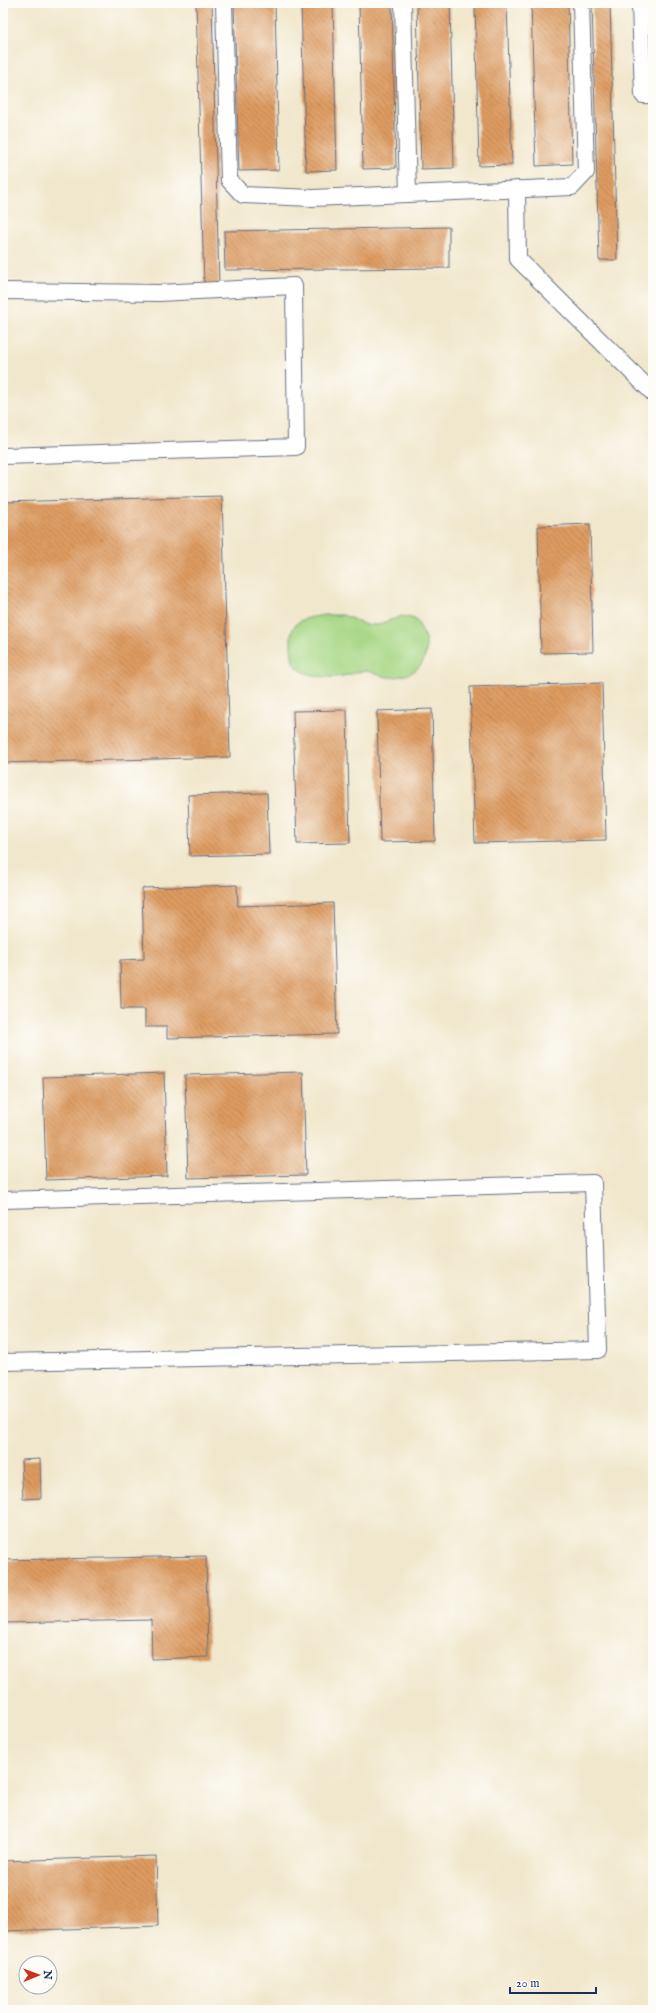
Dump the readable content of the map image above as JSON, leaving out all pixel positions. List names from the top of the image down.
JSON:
{
  "scale_bar": "20 m",
  "north": "right"
}
